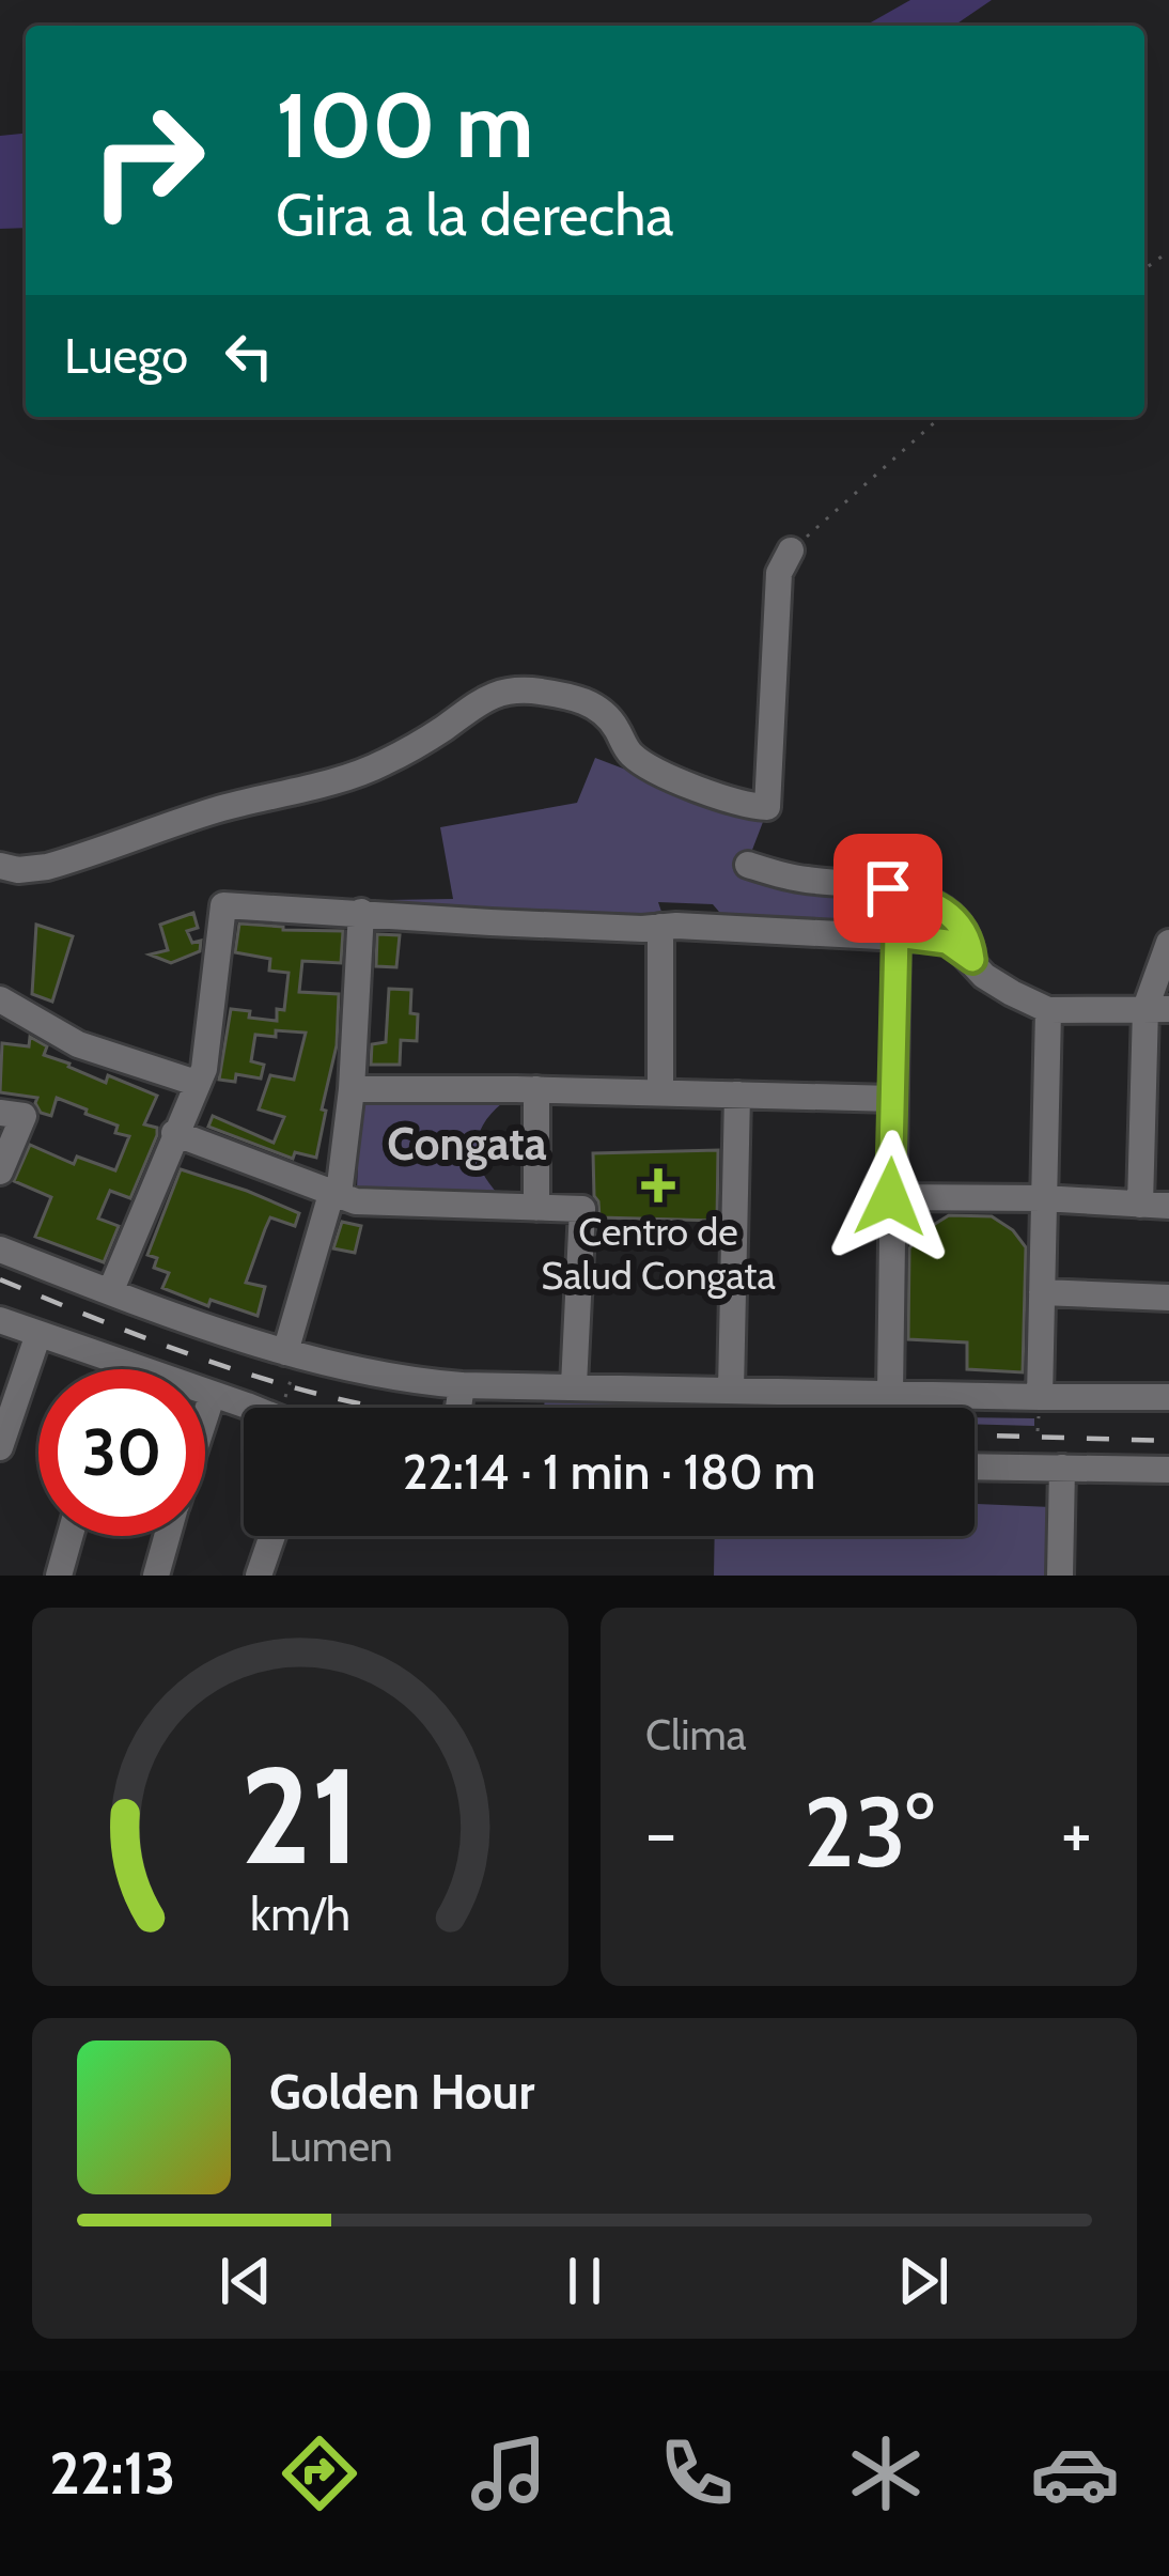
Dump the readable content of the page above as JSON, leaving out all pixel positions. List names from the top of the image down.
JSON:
{
  "districts": ["Congata"],
  "places": {
    "health": ["Centro de Salud Congata"]
  },
  "page": {
    "turn": ["100 m", "Gira a la derecha"],
    "then": "Luego",
    "limit": "30",
    "trip": "22:14 · 1 min · 180 m",
    "tile": "Clima",
    "heat": ["−", "23°", "+"],
    "song": ["Golden Hour", "Lumen"],
    "tabs": "22:13",
    "gauge": ["21", "km/h"]
  }
}
